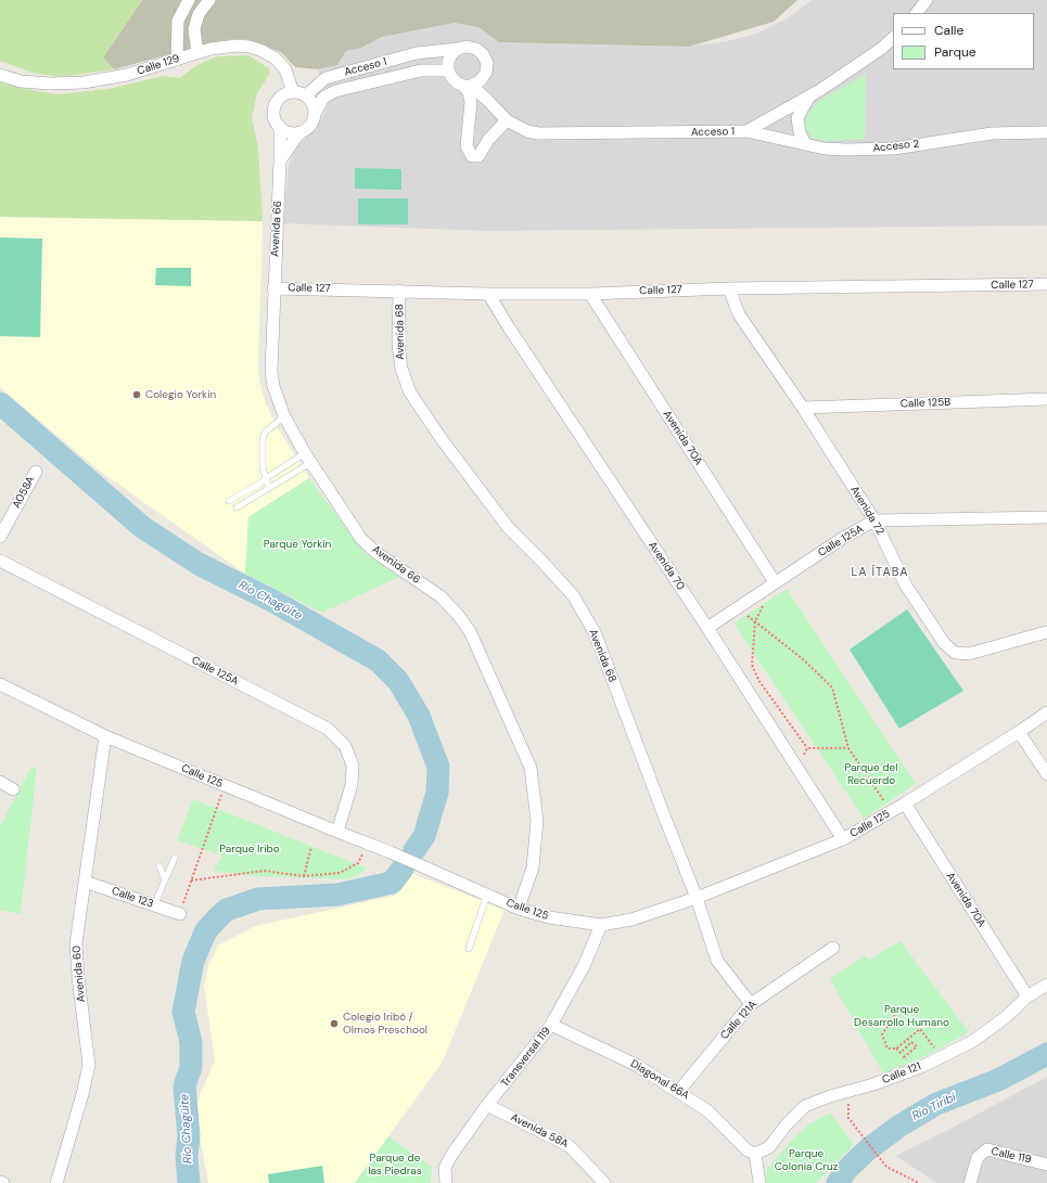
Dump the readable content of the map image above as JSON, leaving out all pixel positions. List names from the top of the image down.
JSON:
{
  "streets": {
    "street": [
      "Calle 129",
      "Acceso 1",
      "Acceso 2",
      "Avenida 66",
      "Calle 127",
      "Avenida 68",
      "Calle 125B",
      "Avenida 70A",
      "A058A",
      "Avenida 72",
      "Calle 125A",
      "Avenida 70",
      "Calle 125",
      "Calle 123",
      "Avenida 60",
      "Calle 121A",
      "Transversal 119",
      "Calle 121",
      "Diagonal 66A",
      "Avenida 58A",
      "Calle 119"
    ]
  },
  "crossings": [
    ["Calle 129", "Acceso 1"],
    ["Calle 129", "Avenida 66"],
    ["Acceso 1", "Acceso 2"],
    ["Acceso 1", "Avenida 66"],
    ["Avenida 66", "Calle 127"],
    ["Avenida 66", "Calle 125"],
    ["Calle 127", "Avenida 68"],
    ["Calle 127", "Avenida 70A"],
    ["Calle 127", "Avenida 72"],
    ["Calle 127", "Avenida 70"],
    ["Avenida 68", "Calle 125"],
    ["Avenida 68", "Calle 121A"],
    ["Calle 125B", "Avenida 72"],
    ["Avenida 70A", "Calle 125A"],
    ["Avenida 70A", "Calle 125"],
    ["Avenida 70A", "Calle 121"],
    ["Avenida 72", "Calle 125A"],
    ["Calle 125A", "Avenida 70"],
    ["Calle 125A", "Calle 125"],
    ["Avenida 70", "Calle 125"],
    ["Calle 125", "Avenida 60"],
    ["Calle 125", "Transversal 119"],
    ["Calle 123", "Avenida 60"],
    ["Calle 121A", "Diagonal 66A"],
    ["Transversal 119", "Diagonal 66A"],
    ["Transversal 119", "Avenida 58A"],
    ["Calle 121", "Diagonal 66A"]
  ],
  "districts": ["LA ÍTABA"],
  "water": ["Río Chagüite", "Río Tiribí"],
  "parks": [
    "Parque Yorkín",
    "Parque del Recuerdo",
    "Parque Iribo",
    "Parque Desarrollo Humano",
    "Parque Colonia Cruz",
    "Parque de las Piedras"
  ],
  "places": ["Colegio Yorkin", "Colegio Iribó / Olmos Preschool"],
  "legend": ["Calle", "Parque"]
}
